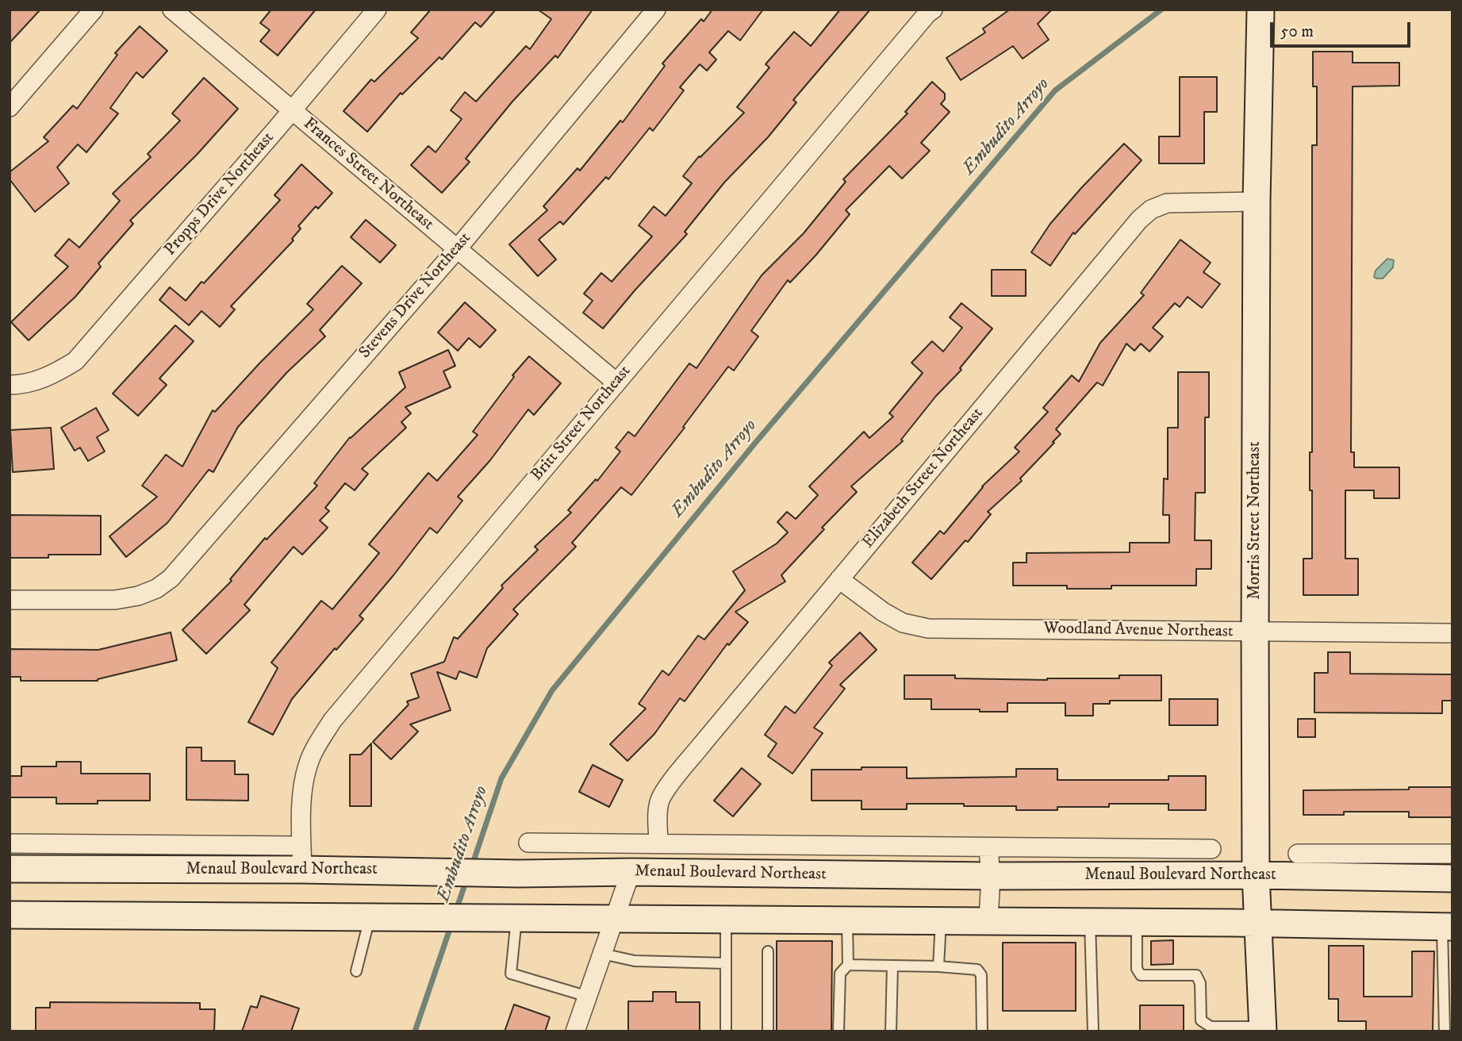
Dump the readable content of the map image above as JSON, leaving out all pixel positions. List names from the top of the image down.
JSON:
{
  "streets": {
    "main road": ["Morris Street Northeast", "Menaul Boulevard Northeast"],
    "street": [
      "Frances Street Northeast",
      "Propps Drive Northeast",
      "Stevens Drive Northeast",
      "Britt Street Northeast",
      "Elizabeth Street Northeast",
      "Woodland Avenue Northeast"
    ]
  },
  "crossings": [
    ["Frances Street Northeast", "Propps Drive Northeast"],
    ["Frances Street Northeast", "Stevens Drive Northeast"],
    ["Frances Street Northeast", "Britt Street Northeast"],
    ["Britt Street Northeast", "Menaul Boulevard Northeast"],
    ["Elizabeth Street Northeast", "Morris Street Northeast"],
    ["Elizabeth Street Northeast", "Woodland Avenue Northeast"],
    ["Morris Street Northeast", "Woodland Avenue Northeast"],
    ["Morris Street Northeast", "Menaul Boulevard Northeast"]
  ],
  "water": ["Embudito Arroyo"],
  "scale_bar": "50 m"
}
